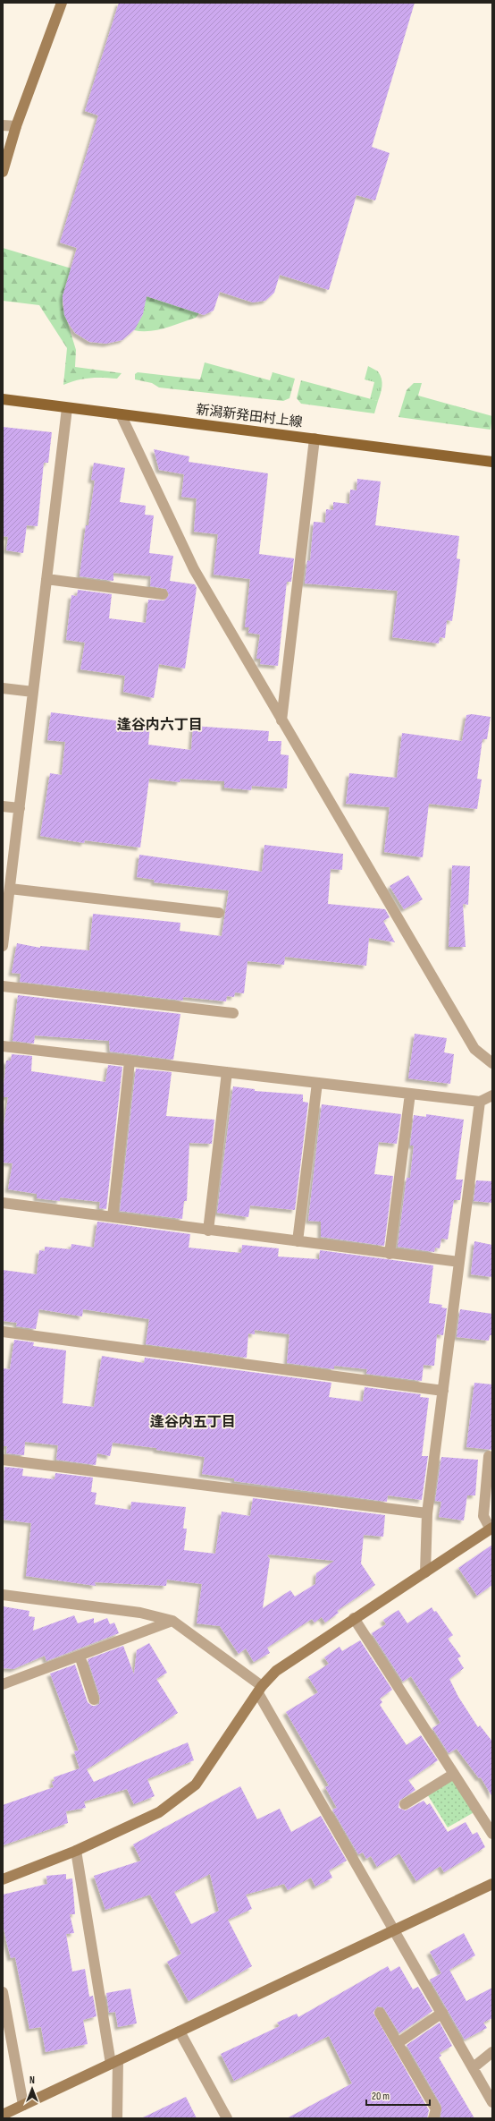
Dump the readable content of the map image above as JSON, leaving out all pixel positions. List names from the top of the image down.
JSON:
{
  "streets": {
    "main road": ["新潟新発田村上線"]
  },
  "districts": ["逢谷内六丁目", "逢谷内五丁目"],
  "scale_bar": "20 m",
  "north": "top"
}
